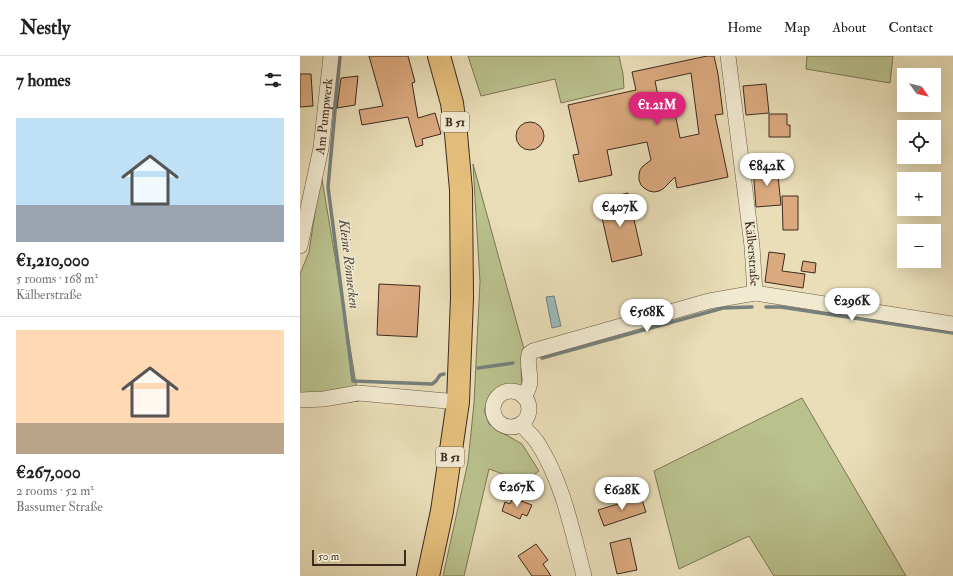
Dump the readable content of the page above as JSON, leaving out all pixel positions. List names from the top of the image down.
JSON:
{
  "streets": {
    "main road": ["B 51"],
    "street": ["Am Pumpwerk", "Kälberstraße"]
  },
  "water": ["Kleine Rönnecken"],
  "scale_bar": "50 m",
  "north": "bottom right",
  "page": {
    "header": "Nestly",
    "nav": [
      "Home",
      "Map",
      "About",
      "Contact"
    ],
    "heading": "7 homes",
    "map_buttons": ["+", "−"],
    "price": [
      "€1.21M",
      "€842K",
      "€407K",
      "€296K",
      "€568K",
      "€267K",
      "€628K"
    ],
    "list": [
      {
        "name": "€1,210,000",
        "note": "5 rooms · 168 m² · Kälberstraße"
      },
      {
        "name": "€267,000",
        "note": "2 rooms · 52 m² · Bassumer Straße"
      }
    ],
    "scale": "50 m"
  }
}
